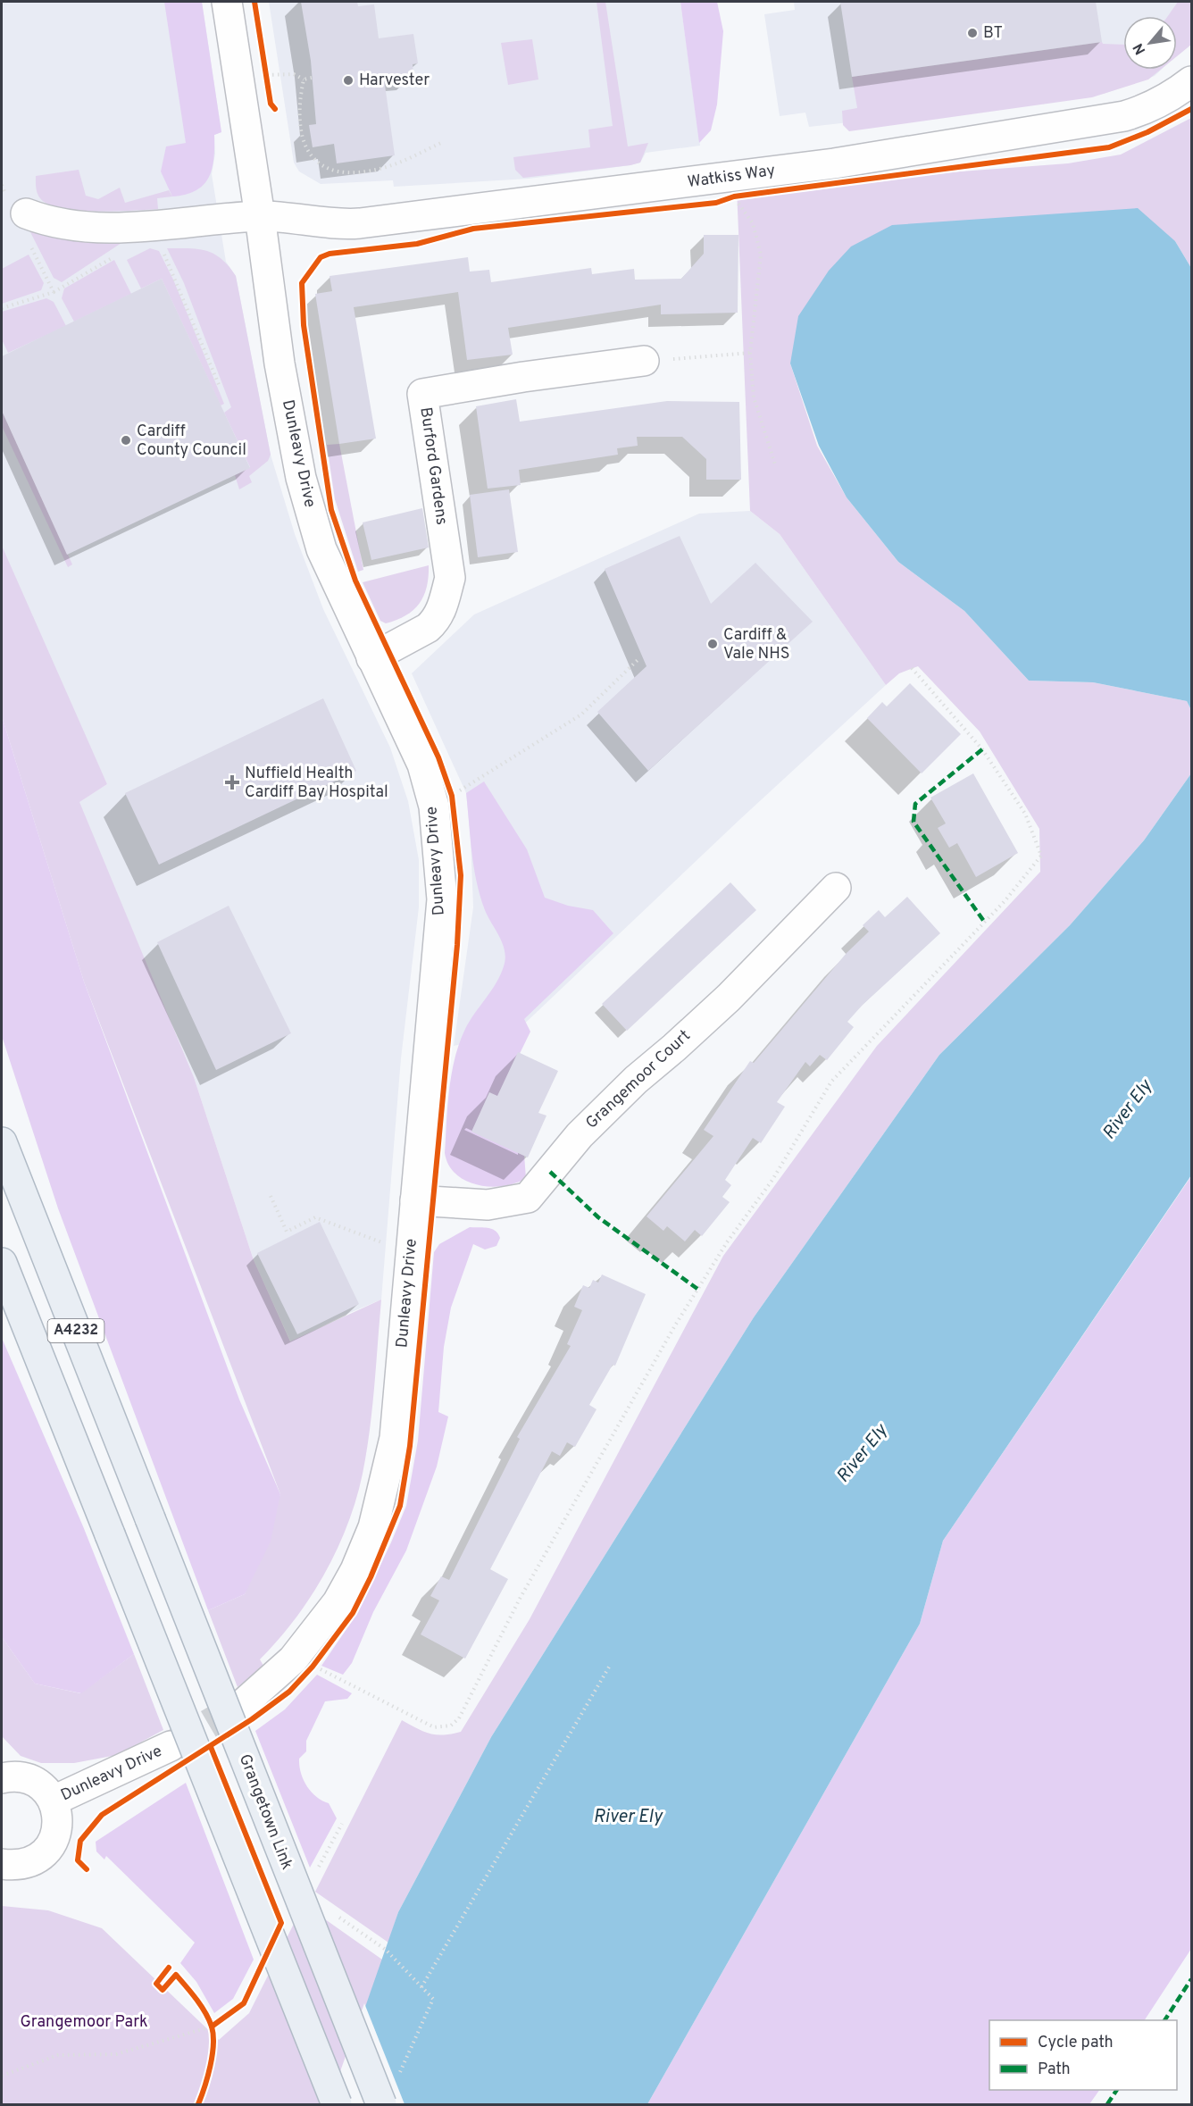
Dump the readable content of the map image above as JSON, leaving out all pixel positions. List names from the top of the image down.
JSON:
{
  "streets": {
    "main road": ["A4232", "Grangetown Link"],
    "street": [
      "Watkiss Way",
      "Dunleavy Drive",
      "Burford Gardens",
      "Grangemoor Court"
    ]
  },
  "crossings": [
    ["Watkiss Way", "Dunleavy Drive"],
    ["Dunleavy Drive", "Burford Gardens"],
    ["Dunleavy Drive", "Grangemoor Court"]
  ],
  "water": ["River Ely"],
  "parks": ["Grangemoor Park"],
  "places": {
    "other": [
      "BT",
      "Harvester",
      "Cardiff County Council",
      "Cardiff & Vale NHS"
    ],
    "health": ["Nuffield Health Cardiff Bay Hospital"]
  },
  "legend": ["Cycle path", "Path"],
  "north": "bottom left"
}
